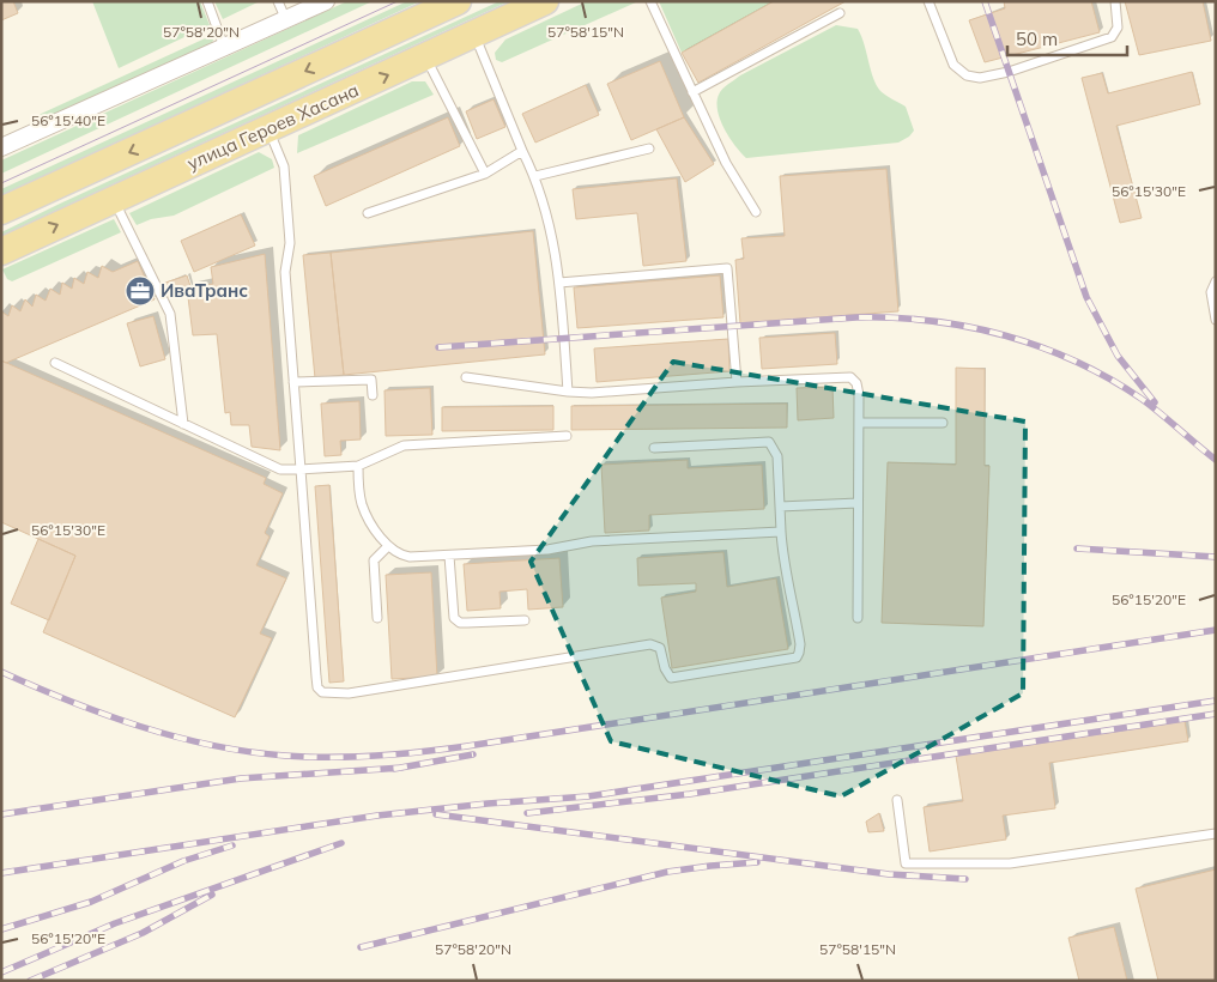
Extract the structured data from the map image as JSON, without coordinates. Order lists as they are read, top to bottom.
{
  "streets": {
    "main road": ["улица Героев Хасана"]
  },
  "places": {
    "office": ["ИваТранс"]
  },
  "scale_bar": "50 m",
  "coordinates": [
    "57°58'20\"N",
    "57°58'15\"N",
    "56°15'40\"E",
    "56°15'30\"E",
    "56°15'20\"E"
  ]
}
